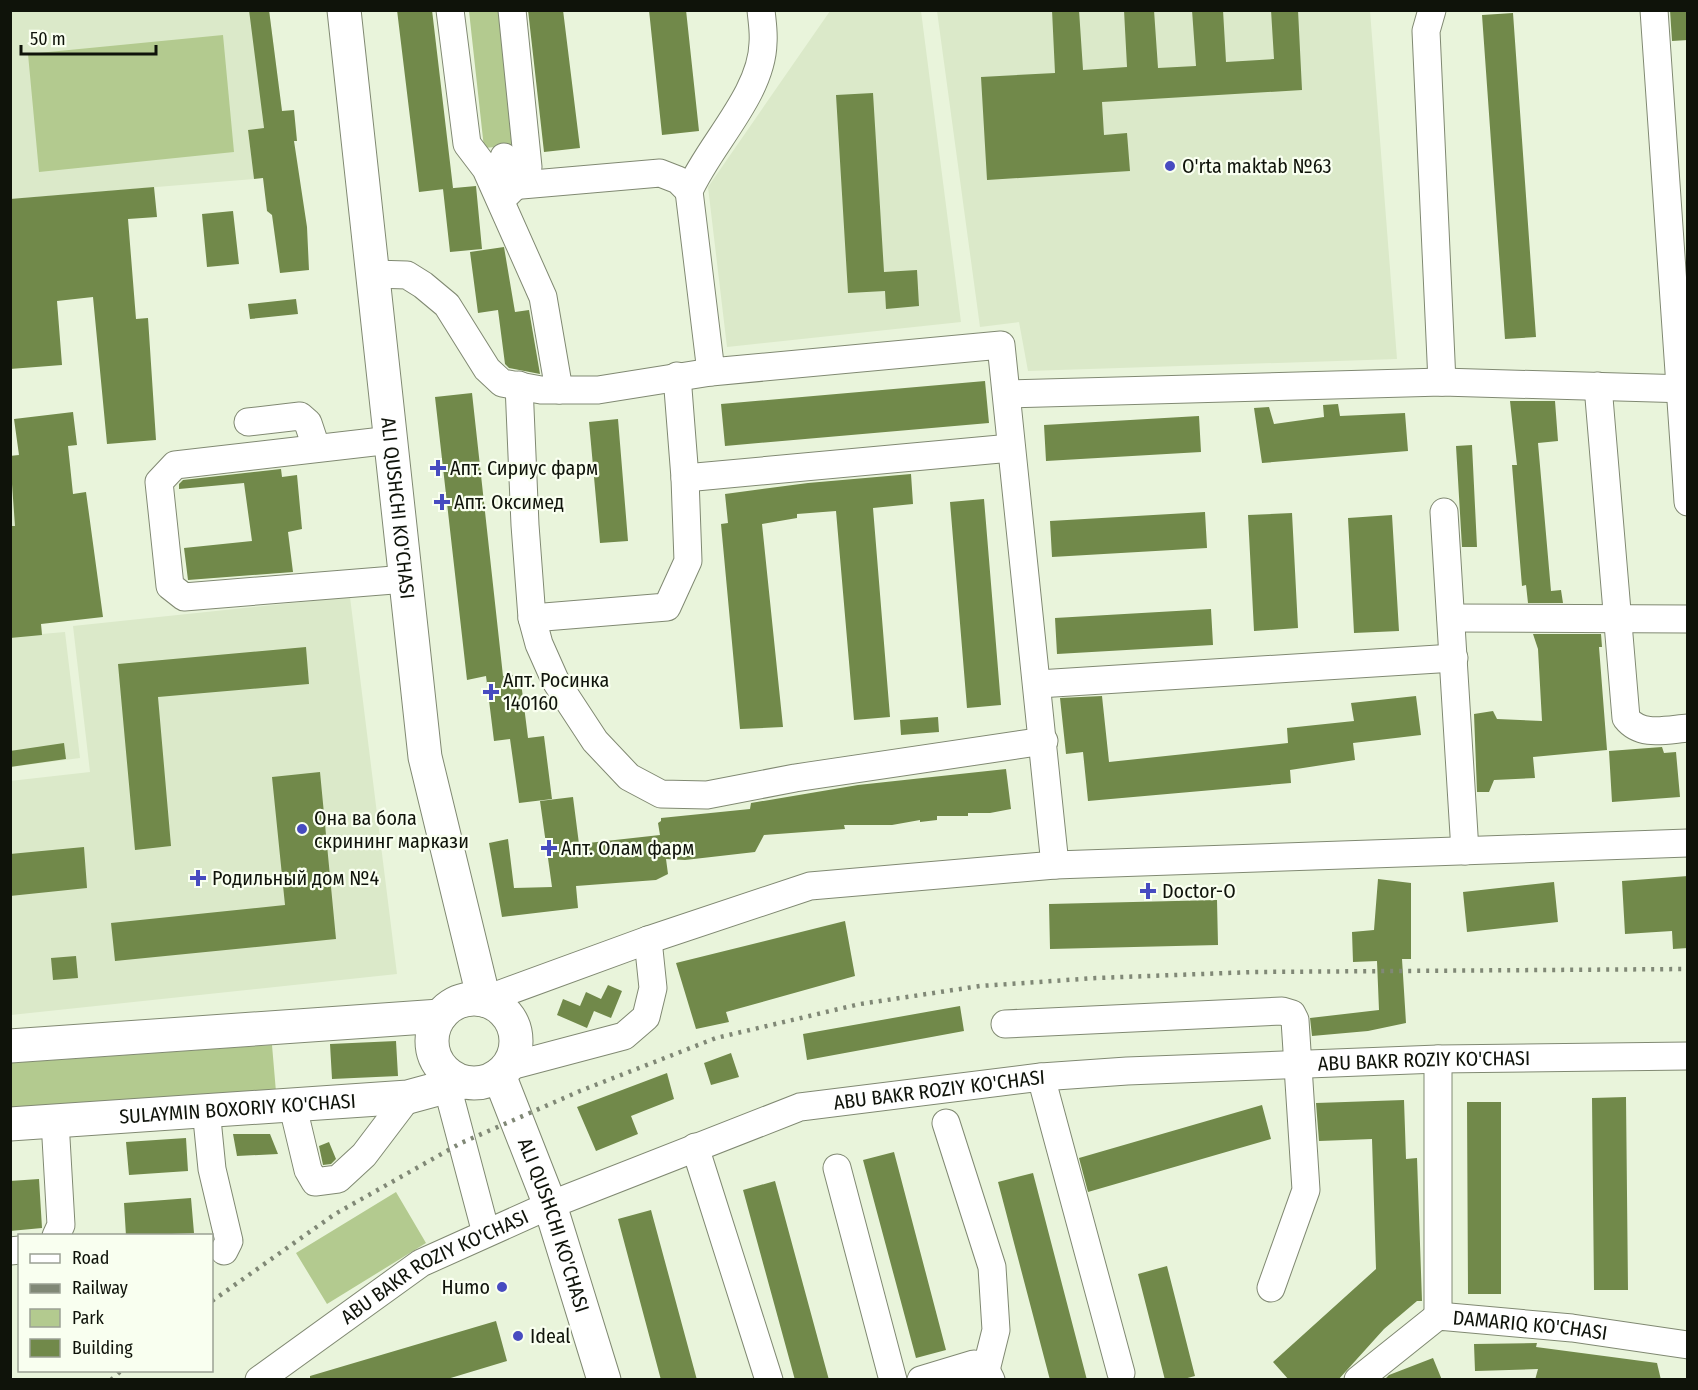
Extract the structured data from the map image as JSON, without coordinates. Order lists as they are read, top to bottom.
{
  "streets": {
    "main road": ["ALI QUSHCHI KO'CHASI", "SULAYMIN BOXORIY KO'CHASI"],
    "street": ["ABU BAKR ROZIY KO'CHASI", "DAMARIQ KO'CHASI"]
  },
  "crossings": [
    ["ALI QUSHCHI KO'CHASI", "ABU BAKR ROZIY KO'CHASI"],
    ["ALI QUSHCHI KO'CHASI", "SULAYMIN BOXORIY KO'CHASI"]
  ],
  "places": {
    "other": [
      "O'rta maktab №63",
      "Она ва бола скрининг маркази",
      "Humo",
      "Ideal"
    ],
    "health": [
      "Апт. Сириус фарм",
      "Апт. Оксимед",
      "Апт. Росинка 140160",
      "Апт. Олам фарм",
      "Родильный дом №4",
      "Doctor-O"
    ]
  },
  "legend": [
    "Road",
    "Railway",
    "Park",
    "Building"
  ],
  "scale_bar": "50 m"
}
